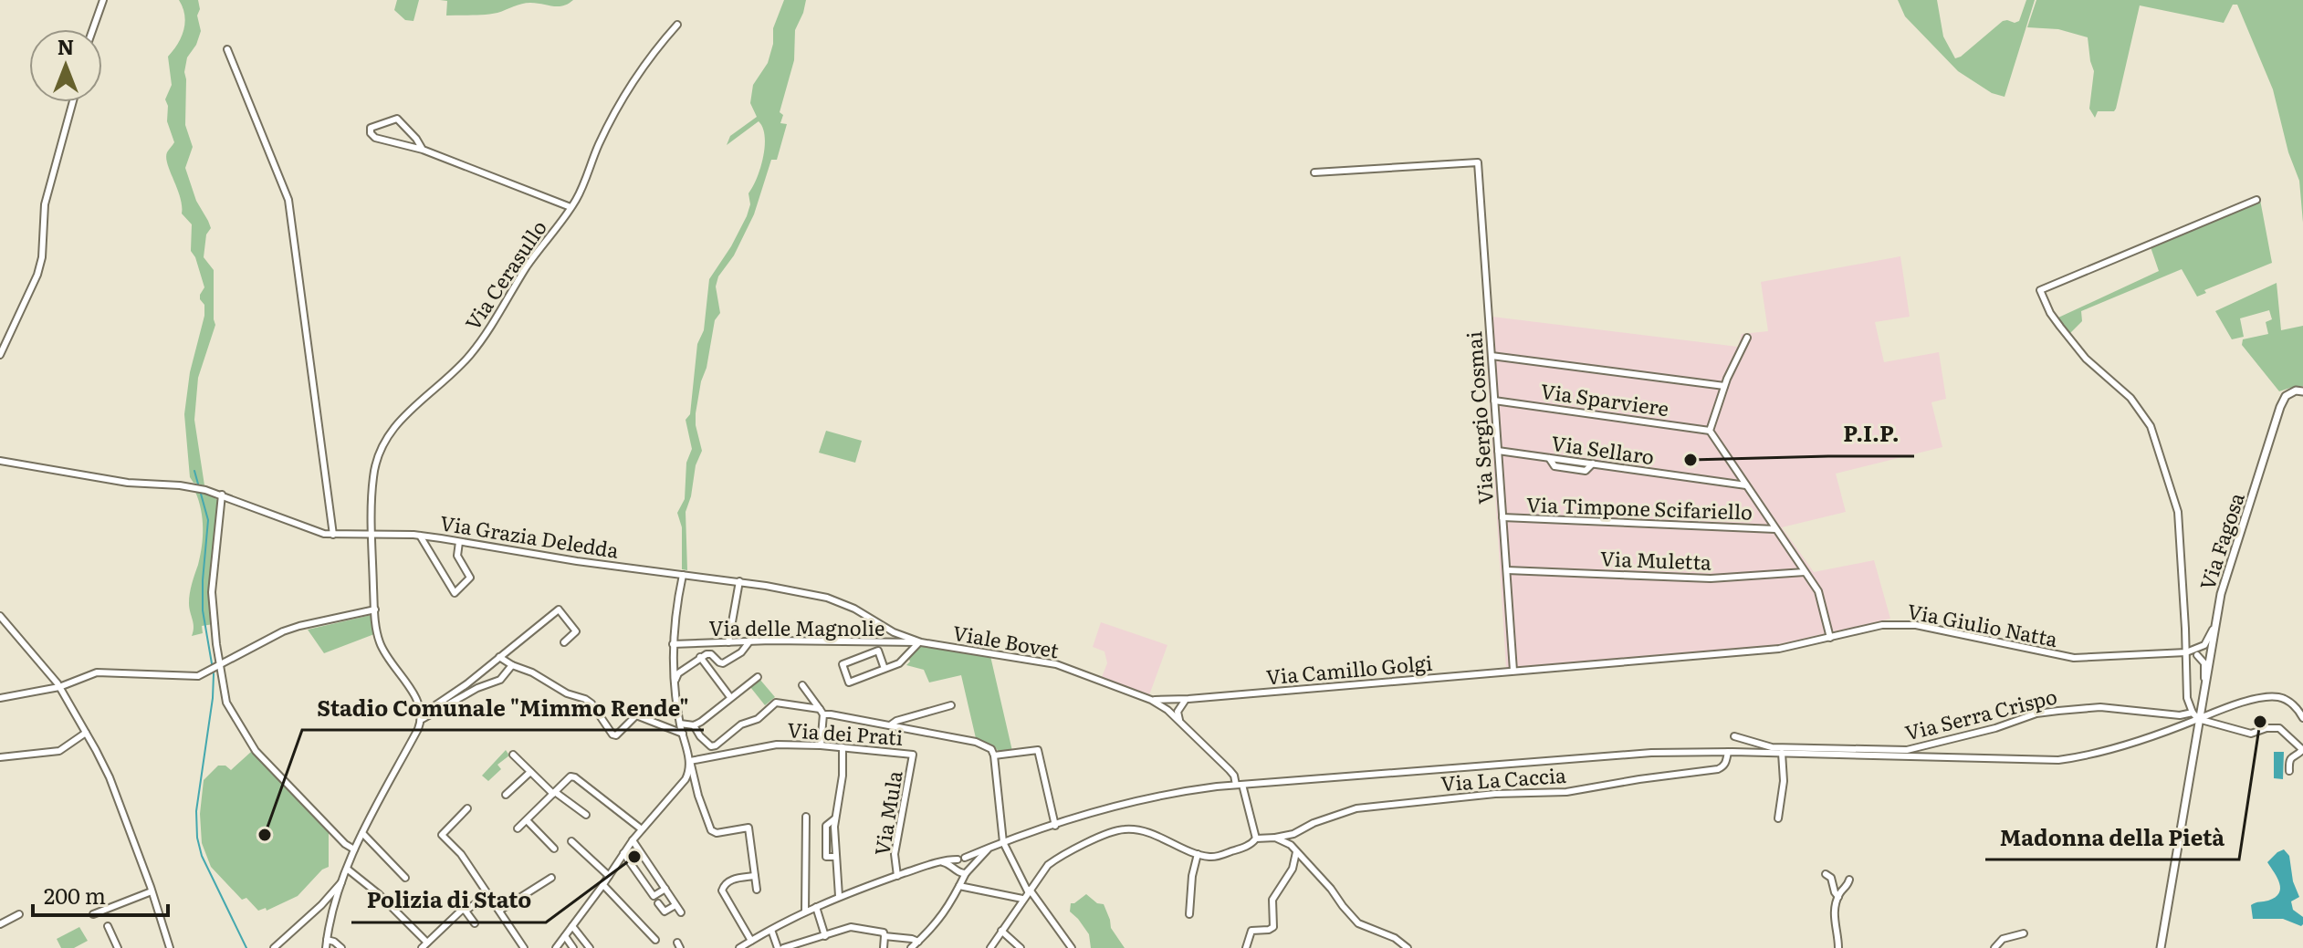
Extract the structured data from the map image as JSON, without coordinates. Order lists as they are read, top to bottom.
{
  "streets": {
    "main road": ["Via Fagosa"],
    "street": [
      "Via Cerasullo",
      "Via Sparviere",
      "Via Sergio Cosmai",
      "Via Sellaro",
      "Via Timpone Scifariello",
      "Via Grazia Deledda",
      "Via Muletta",
      "Via Giulio Natta",
      "Via delle Magnolie",
      "Viale Bovet",
      "Via Camillo Golgi",
      "Via Serra Crispo",
      "Via dei Prati",
      "Via La Caccia",
      "Via Mula"
    ]
  },
  "crossings": [
    ["Via Cerasullo", "Via Grazia Deledda"],
    ["Via Sparviere", "Via Sergio Cosmai"],
    ["Via Sergio Cosmai", "Via Sellaro"],
    ["Via Sergio Cosmai", "Via Timpone Scifariello"],
    ["Via Sergio Cosmai", "Via Muletta"],
    ["Via Sergio Cosmai", "Via Giulio Natta"],
    ["Via Sergio Cosmai", "Via Camillo Golgi"],
    ["Via Grazia Deledda", "Viale Bovet"],
    ["Via Giulio Natta", "Via Camillo Golgi"],
    ["Via delle Magnolie", "Viale Bovet"],
    ["Viale Bovet", "Via Camillo Golgi"],
    ["Via dei Prati", "Via Mula"]
  ],
  "places": [
    "P.I.P.",
    "Madonna della Pietà",
    "Stadio Comunale \"Mimmo Rende\"",
    "Polizia di Stato"
  ],
  "scale_bar": "200 m",
  "north": "top"
}
